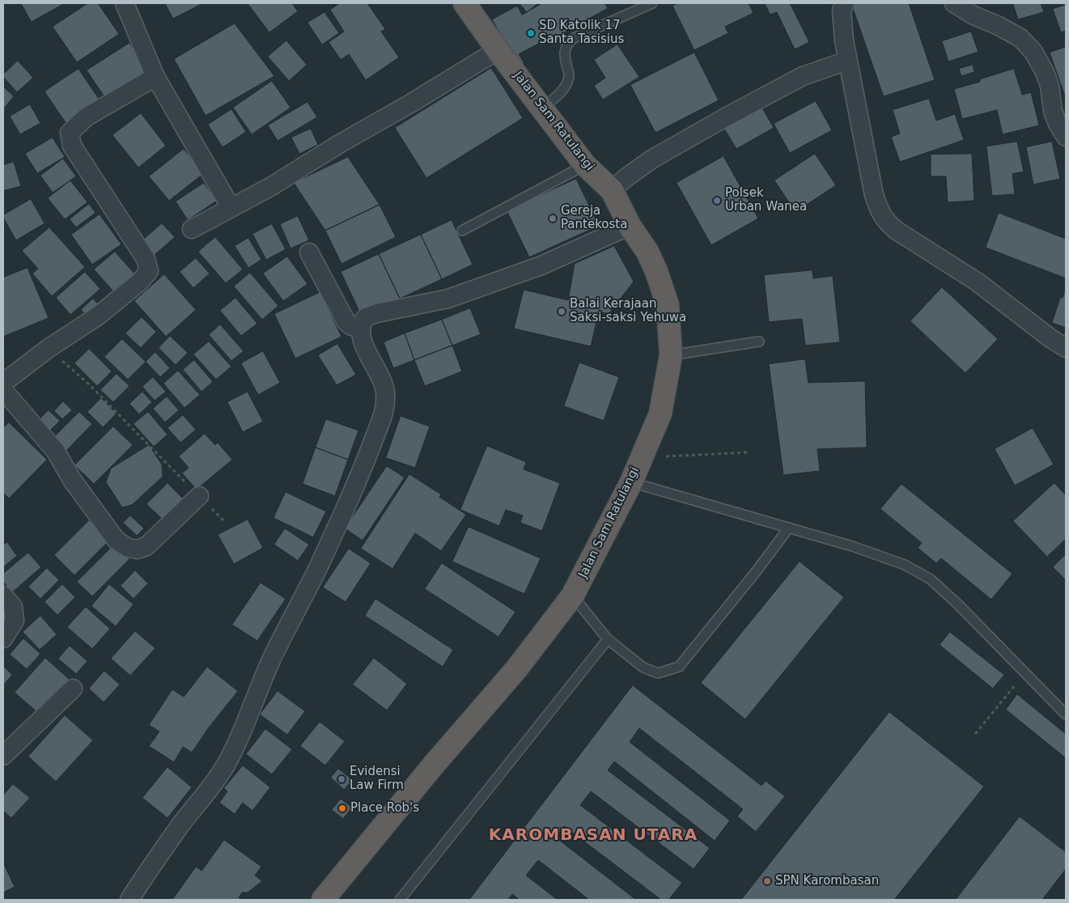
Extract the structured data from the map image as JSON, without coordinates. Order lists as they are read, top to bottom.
{
  "streets": {
    "highway": ["Jalan Sam Ratulangi"]
  },
  "districts": ["KAROMBASAN UTARA"],
  "places": [
    "SD Katolik 17 Santa Tasisius",
    "Polsek Urban Wanea",
    "Gereja Pantekosta",
    "Balai Kerajaan Saksi-saksi Yehuwa",
    "Evidensi Law Firm",
    "Place Rob's",
    "SPN Karombasan"
  ]
}
